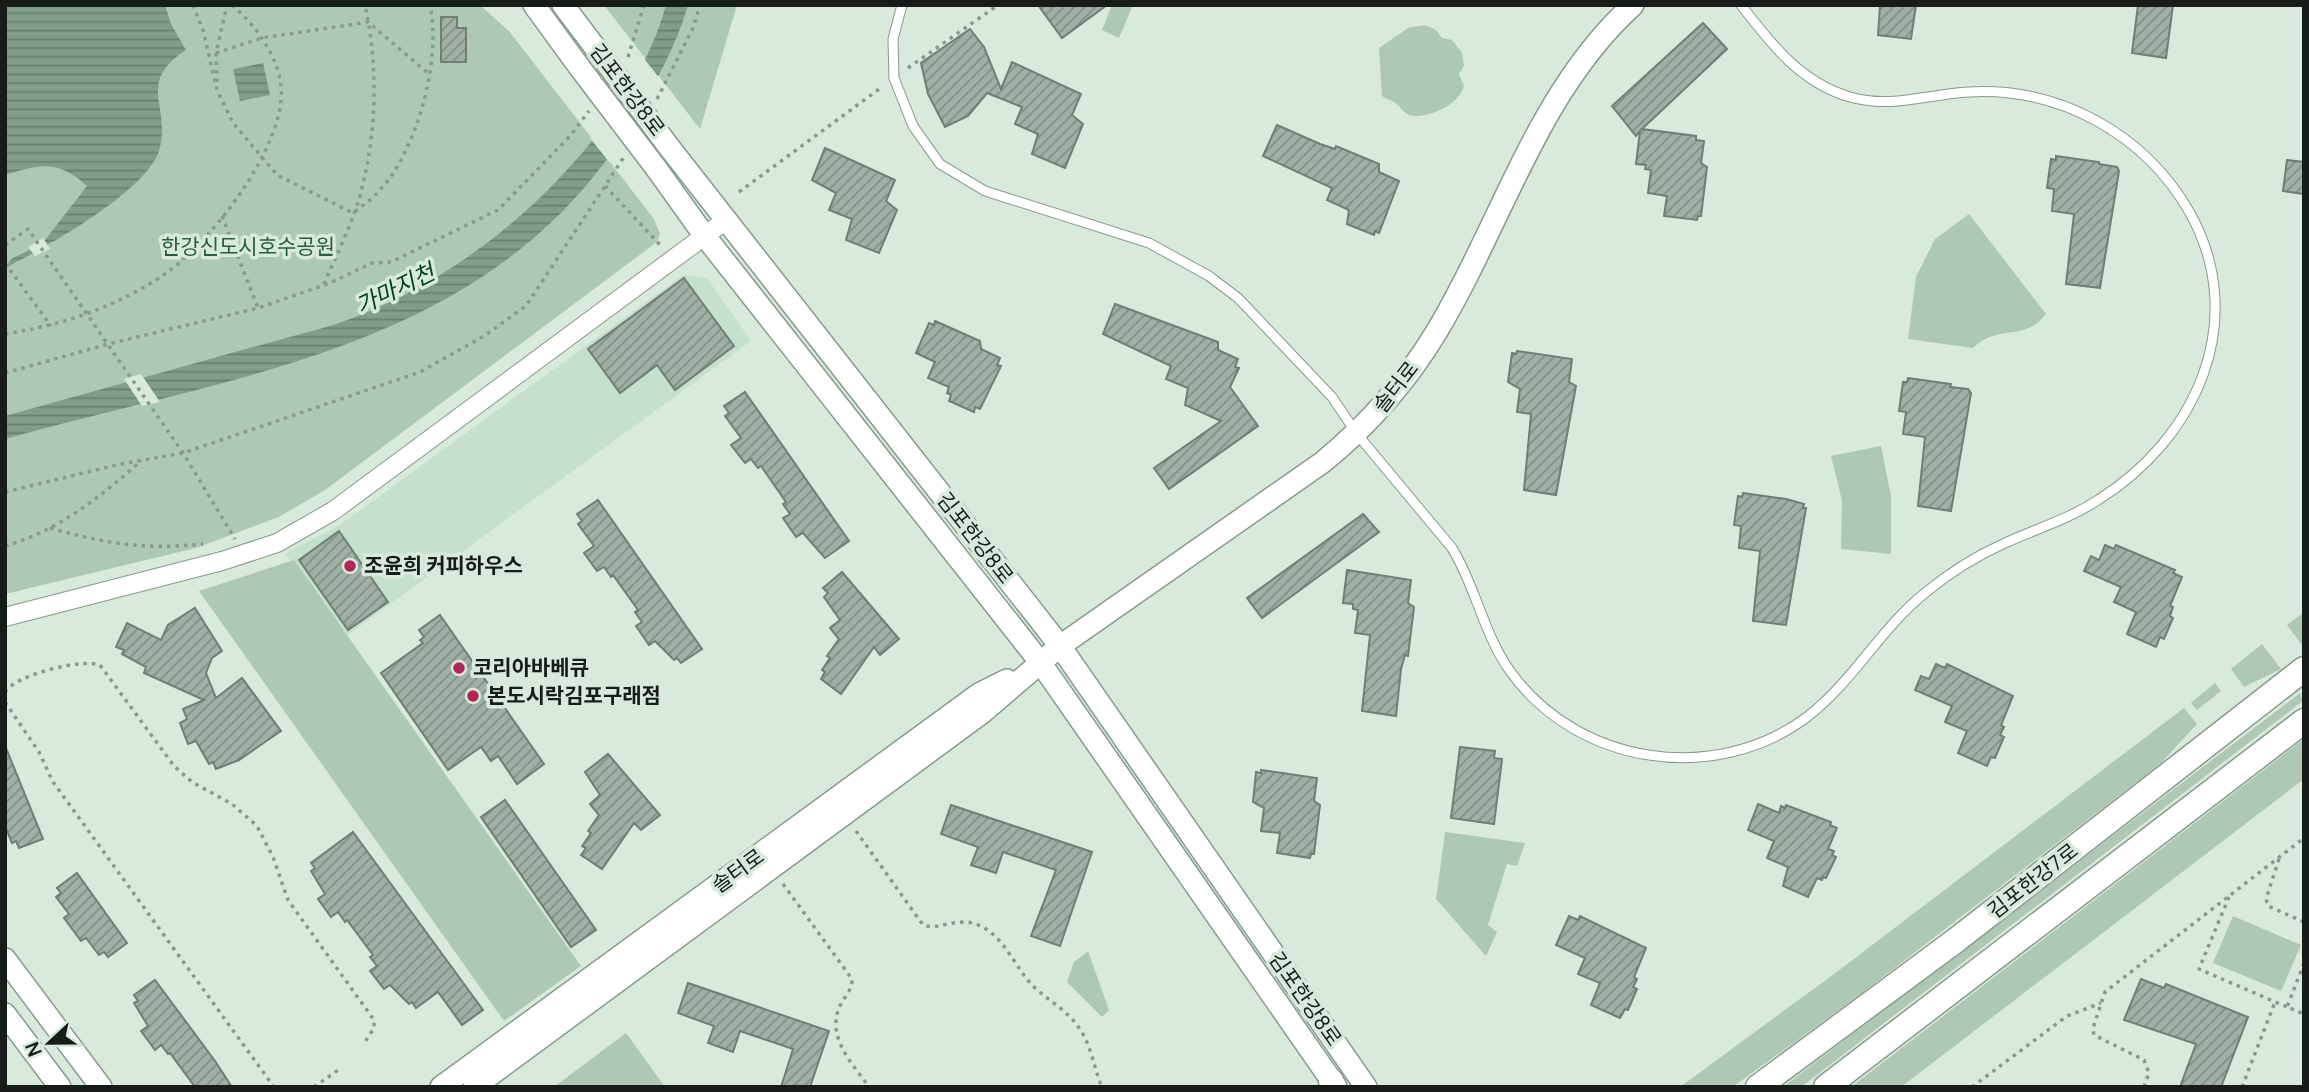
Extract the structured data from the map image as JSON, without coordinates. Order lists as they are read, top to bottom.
{
  "streets": {
    "main road": ["김포한강7로"],
    "street": ["김포한강8로", "솔터로"]
  },
  "crossings": [
    ["김포한강8로", "솔터로"]
  ],
  "water": ["가마지천"],
  "parks": ["한강신도시호수공원"],
  "places": ["조윤희 커피하우스", "코리아바베큐", "본도시락김포구래점"],
  "north": "left"
}
